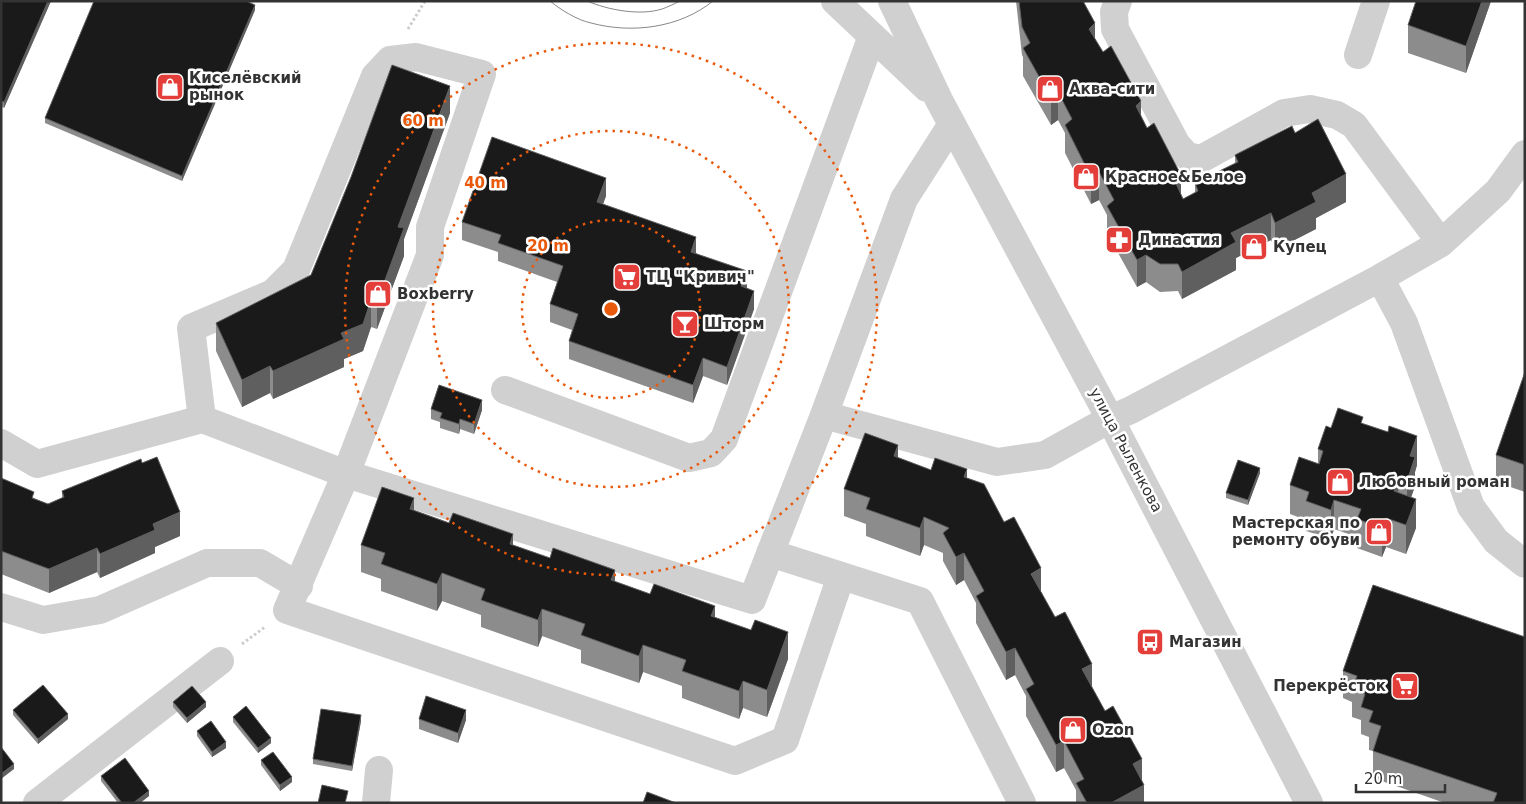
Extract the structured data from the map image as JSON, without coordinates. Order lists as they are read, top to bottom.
{
  "streets": {
    "street": ["улица Рыленкова"]
  },
  "places": {
    "shop": [
      "Киселёвский рынок",
      "Аква-сити",
      "Красное&Белое",
      "Купец",
      "Boxberry",
      "Любовный роман",
      "Мастерская по ремонту обуви",
      "Ozon"
    ],
    "pharmacy": ["Династия"],
    "supermarket": ["ТЦ \"Кривич\"", "Перекрёсток"],
    "bar": ["Шторм"],
    "bus stop": ["Магазин"]
  },
  "scale_bar": "20 m",
  "rings": ["60 m", "40 m", "20 m"]
}
